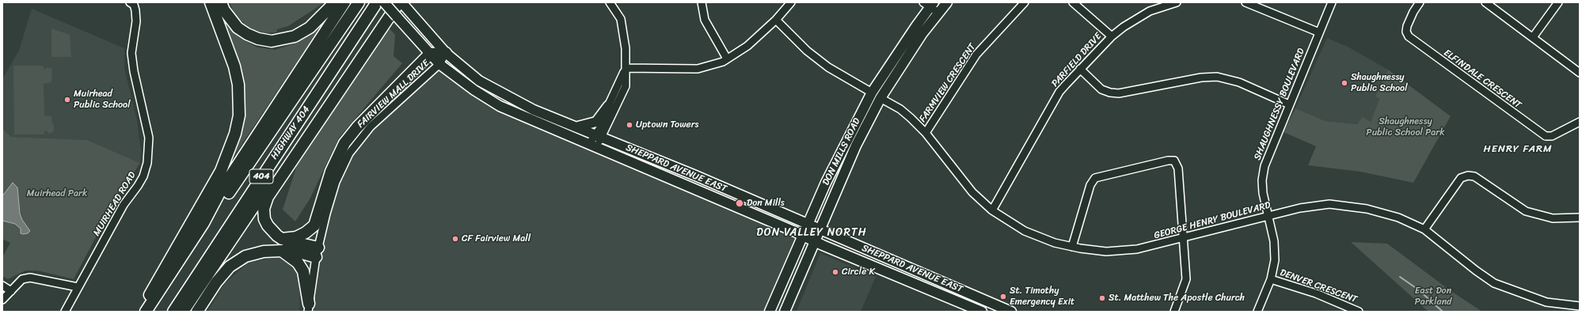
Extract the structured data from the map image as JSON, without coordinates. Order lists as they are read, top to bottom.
{
  "streets": {
    "highway": ["HIGHWAY 404", "404"],
    "main road": ["DON MILLS ROAD", "SHEPPARD AVENUE EAST"],
    "street": [
      "PARFIELD DRIVE",
      "ELFINDALE CRESCENT",
      "FARMVIEW CRESCENT",
      "FAIRVIEW MALL DRIVE",
      "SHAUGHNESSY BOULEVARD",
      "MUIRHEAD ROAD",
      "GEORGE HENRY BOULEVARD",
      "DENVER CRESCENT"
    ]
  },
  "crossings": [
    ["PARFIELD DRIVE", "GEORGE HENRY BOULEVARD"],
    ["FARMVIEW CRESCENT", "GEORGE HENRY BOULEVARD"],
    ["FAIRVIEW MALL DRIVE", "SHEPPARD AVENUE EAST"],
    ["SHAUGHNESSY BOULEVARD", "GEORGE HENRY BOULEVARD"],
    ["SHAUGHNESSY BOULEVARD", "DENVER CRESCENT"],
    ["DON MILLS ROAD", "SHEPPARD AVENUE EAST"],
    ["DON MILLS ROAD", "GEORGE HENRY BOULEVARD"]
  ],
  "districts": ["HENRY FARM", "DON VALLEY NORTH"],
  "parks": ["Shaughnessy Public School Park", "Muirhead Park", "East Don Parkland"],
  "places": [
    "Shaughnessy Public School",
    "Muirhead Public School",
    "Uptown Towers",
    "Don Mills",
    "CF Fairview Mall",
    "Circle K",
    "St. Timothy Emergency Exit",
    "St. Matthew The Apostle Church"
  ]
}
